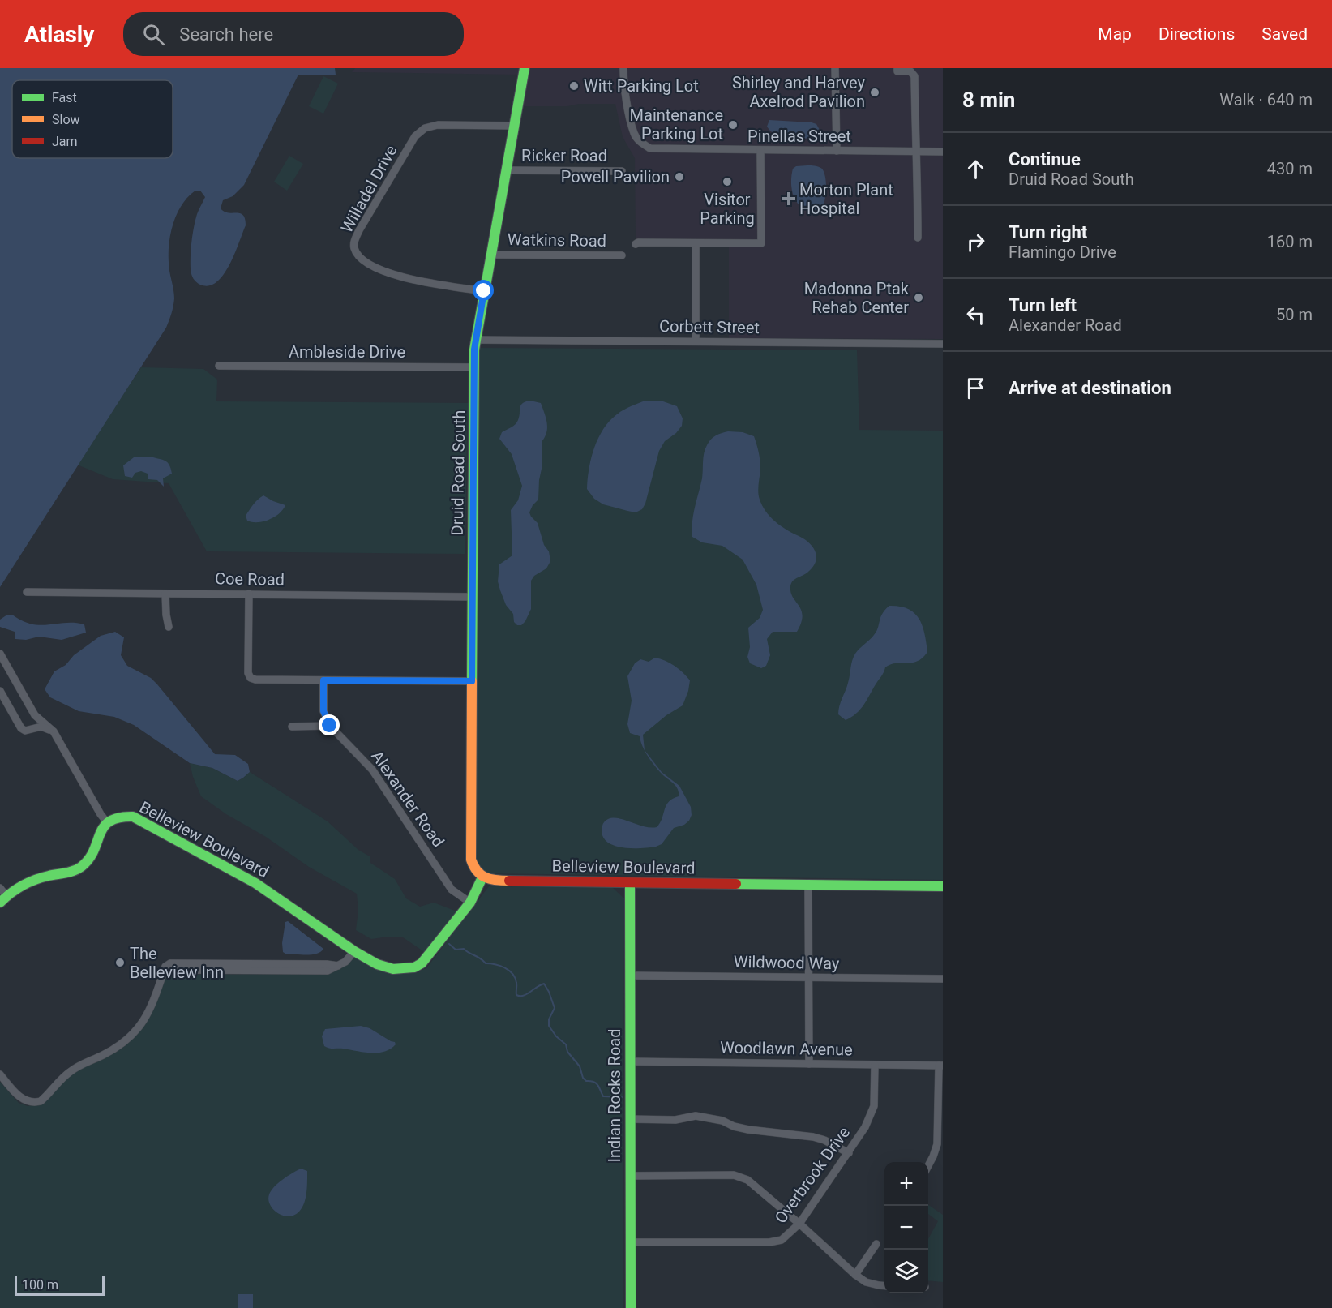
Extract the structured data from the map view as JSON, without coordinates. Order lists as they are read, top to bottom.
{
  "streets": {
    "street": [
      "Pinellas Street",
      "Ricker Road",
      "Willadel Drive",
      "Watkins Road",
      "Corbett Street",
      "Ambleside Drive",
      "Druid Road South",
      "Coe Road",
      "Alexander Road",
      "Belleview Boulevard",
      "Wildwood Way",
      "Woodlawn Avenue",
      "Indian Rocks Road",
      "Overbrook Drive"
    ]
  },
  "crossings": [
    ["Ricker Road", "Druid Road South"],
    ["Willadel Drive", "Druid Road South"],
    ["Watkins Road", "Druid Road South"],
    ["Corbett Street", "Druid Road South"],
    ["Ambleside Drive", "Druid Road South"],
    ["Druid Road South", "Coe Road"],
    ["Druid Road South", "Belleview Boulevard"],
    ["Alexander Road", "Belleview Boulevard"],
    ["Belleview Boulevard", "Indian Rocks Road"],
    ["Wildwood Way", "Indian Rocks Road"],
    ["Woodlawn Avenue", "Indian Rocks Road"],
    ["Woodlawn Avenue", "Overbrook Drive"],
    ["Indian Rocks Road", "Overbrook Drive"]
  ],
  "places": {
    "other": [
      "Witt Parking Lot",
      "Shirley and Harvey Axelrod Pavilion",
      "Maintenance Parking Lot",
      "Powell Pavilion",
      "Visitor Parking",
      "Madonna Ptak Rehab Center",
      "The Belleview Inn"
    ],
    "health": ["Morton Plant Hospital"]
  },
  "legend": ["Fast", "Slow", "Jam"],
  "scale_bar": "100 m",
  "page": {
    "header": "Atlasly",
    "search": "Search here",
    "nav": ["Map", "Directions", "Saved"],
    "heading": ["8 min", "Walk · 640 m"],
    "list": [
      ["Continue", "Druid Road South", "430 m"],
      ["Turn right", "Flamingo Drive", "160 m"],
      ["Turn left", "Alexander Road", "50 m"],
      "Arrive at destination"
    ],
    "map_buttons": ["+", "−"],
    "scale": "100 m"
  }
}
